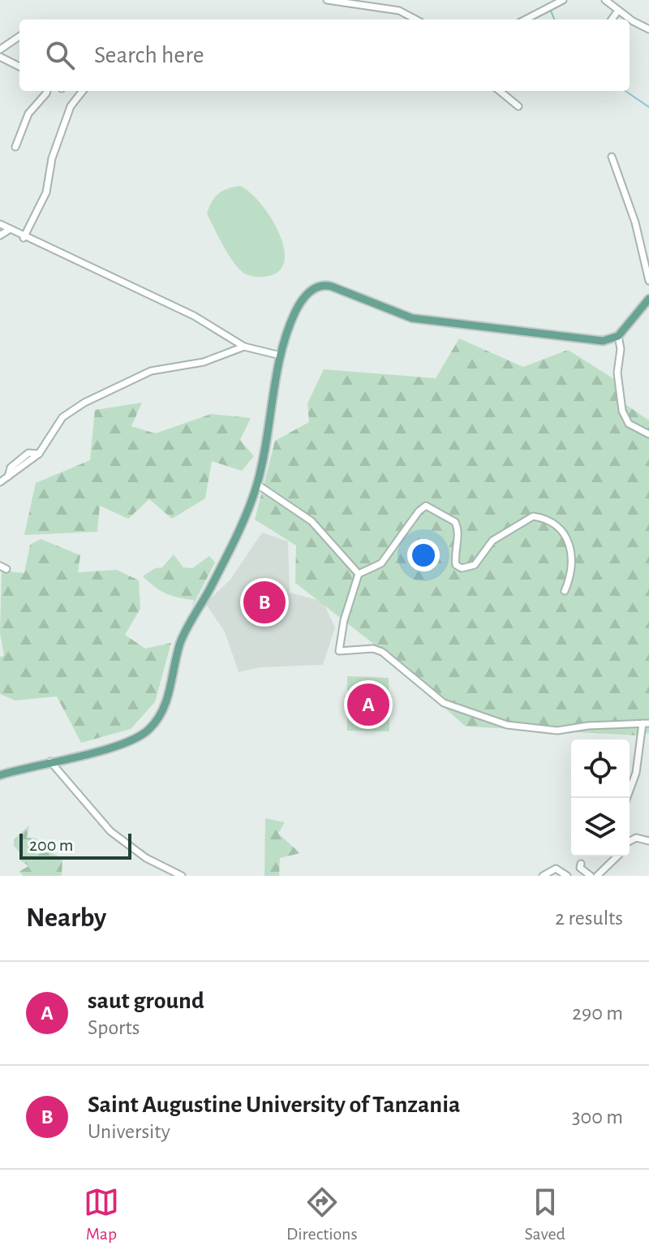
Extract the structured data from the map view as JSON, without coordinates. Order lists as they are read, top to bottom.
{
  "scale_bar": "200 m",
  "page": {
    "search": "Search here",
    "pins": ["B", "A"],
    "scale": "200 m",
    "heading": ["Nearby", "2 results"],
    "list": [
      {
        "mark": "A",
        "name": "saut ground",
        "note": "Sports",
        "value": "290 m"
      },
      {
        "mark": "B",
        "name": "Saint Augustine University of Tanzania",
        "note": "University",
        "value": "300 m"
      }
    ],
    "nav": ["Map", "Directions", "Saved"]
  }
}
